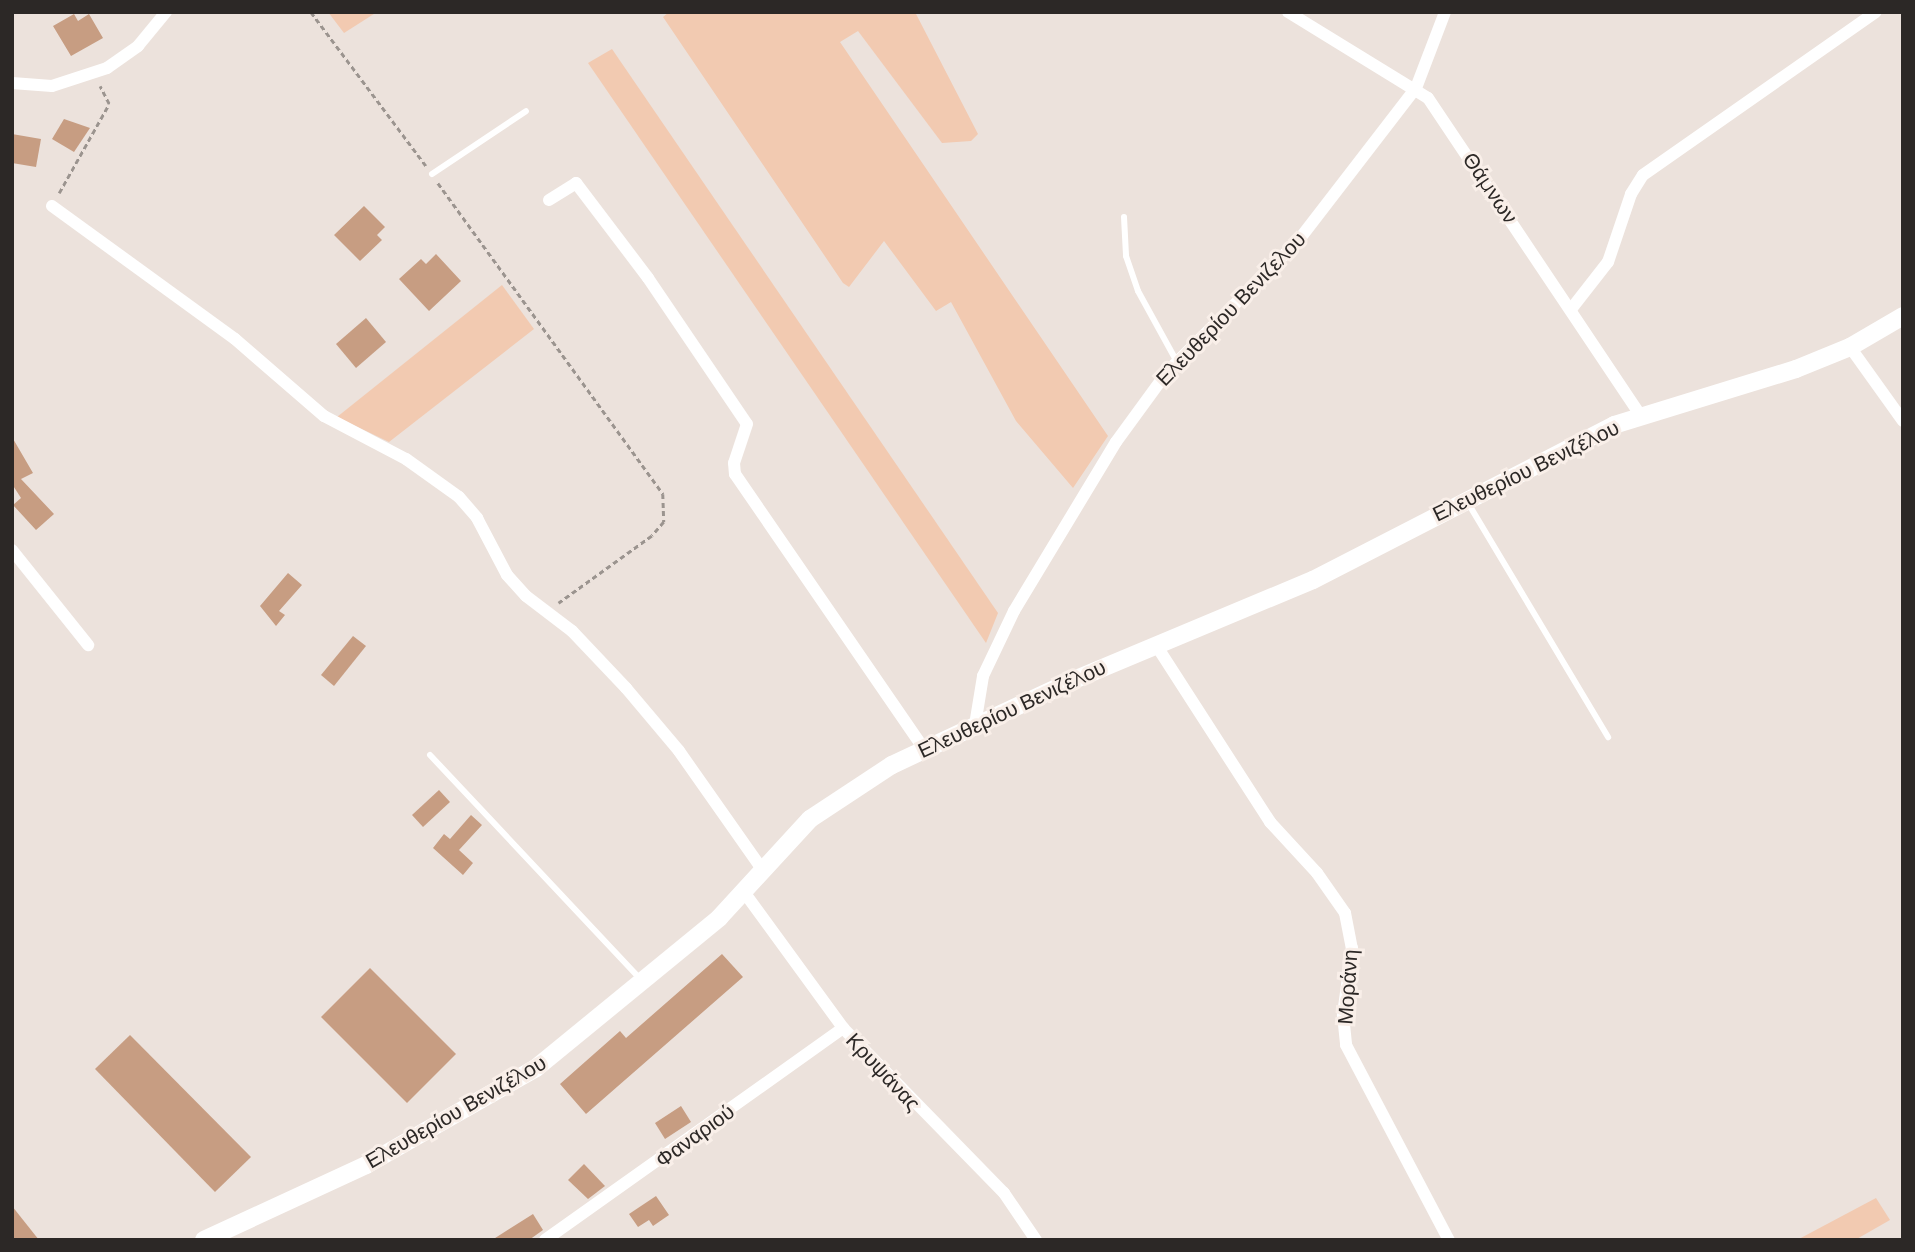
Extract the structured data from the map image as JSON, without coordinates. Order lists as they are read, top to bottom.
{
  "streets": {
    "main road": ["Ελευθερίου Βενιζέλου"],
    "street": [
      "Θάμνων",
      "Ελευθερίου Βενιζελου",
      "Μοράνη",
      "Κρυψάνας",
      "Φαναριού"
    ]
  },
  "crossings": [
    ["Θάμνων", "Ελευθερίου Βενιζελου"],
    ["Θάμνων", "Ελευθερίου Βενιζέλου"],
    ["Ελευθερίου Βενιζελου", "Ελευθερίου Βενιζέλου"],
    ["Ελευθερίου Βενιζέλου", "Μοράνη"],
    ["Ελευθερίου Βενιζέλου", "Κρυψάνας"],
    ["Κρυψάνας", "Φαναριού"]
  ]
}
